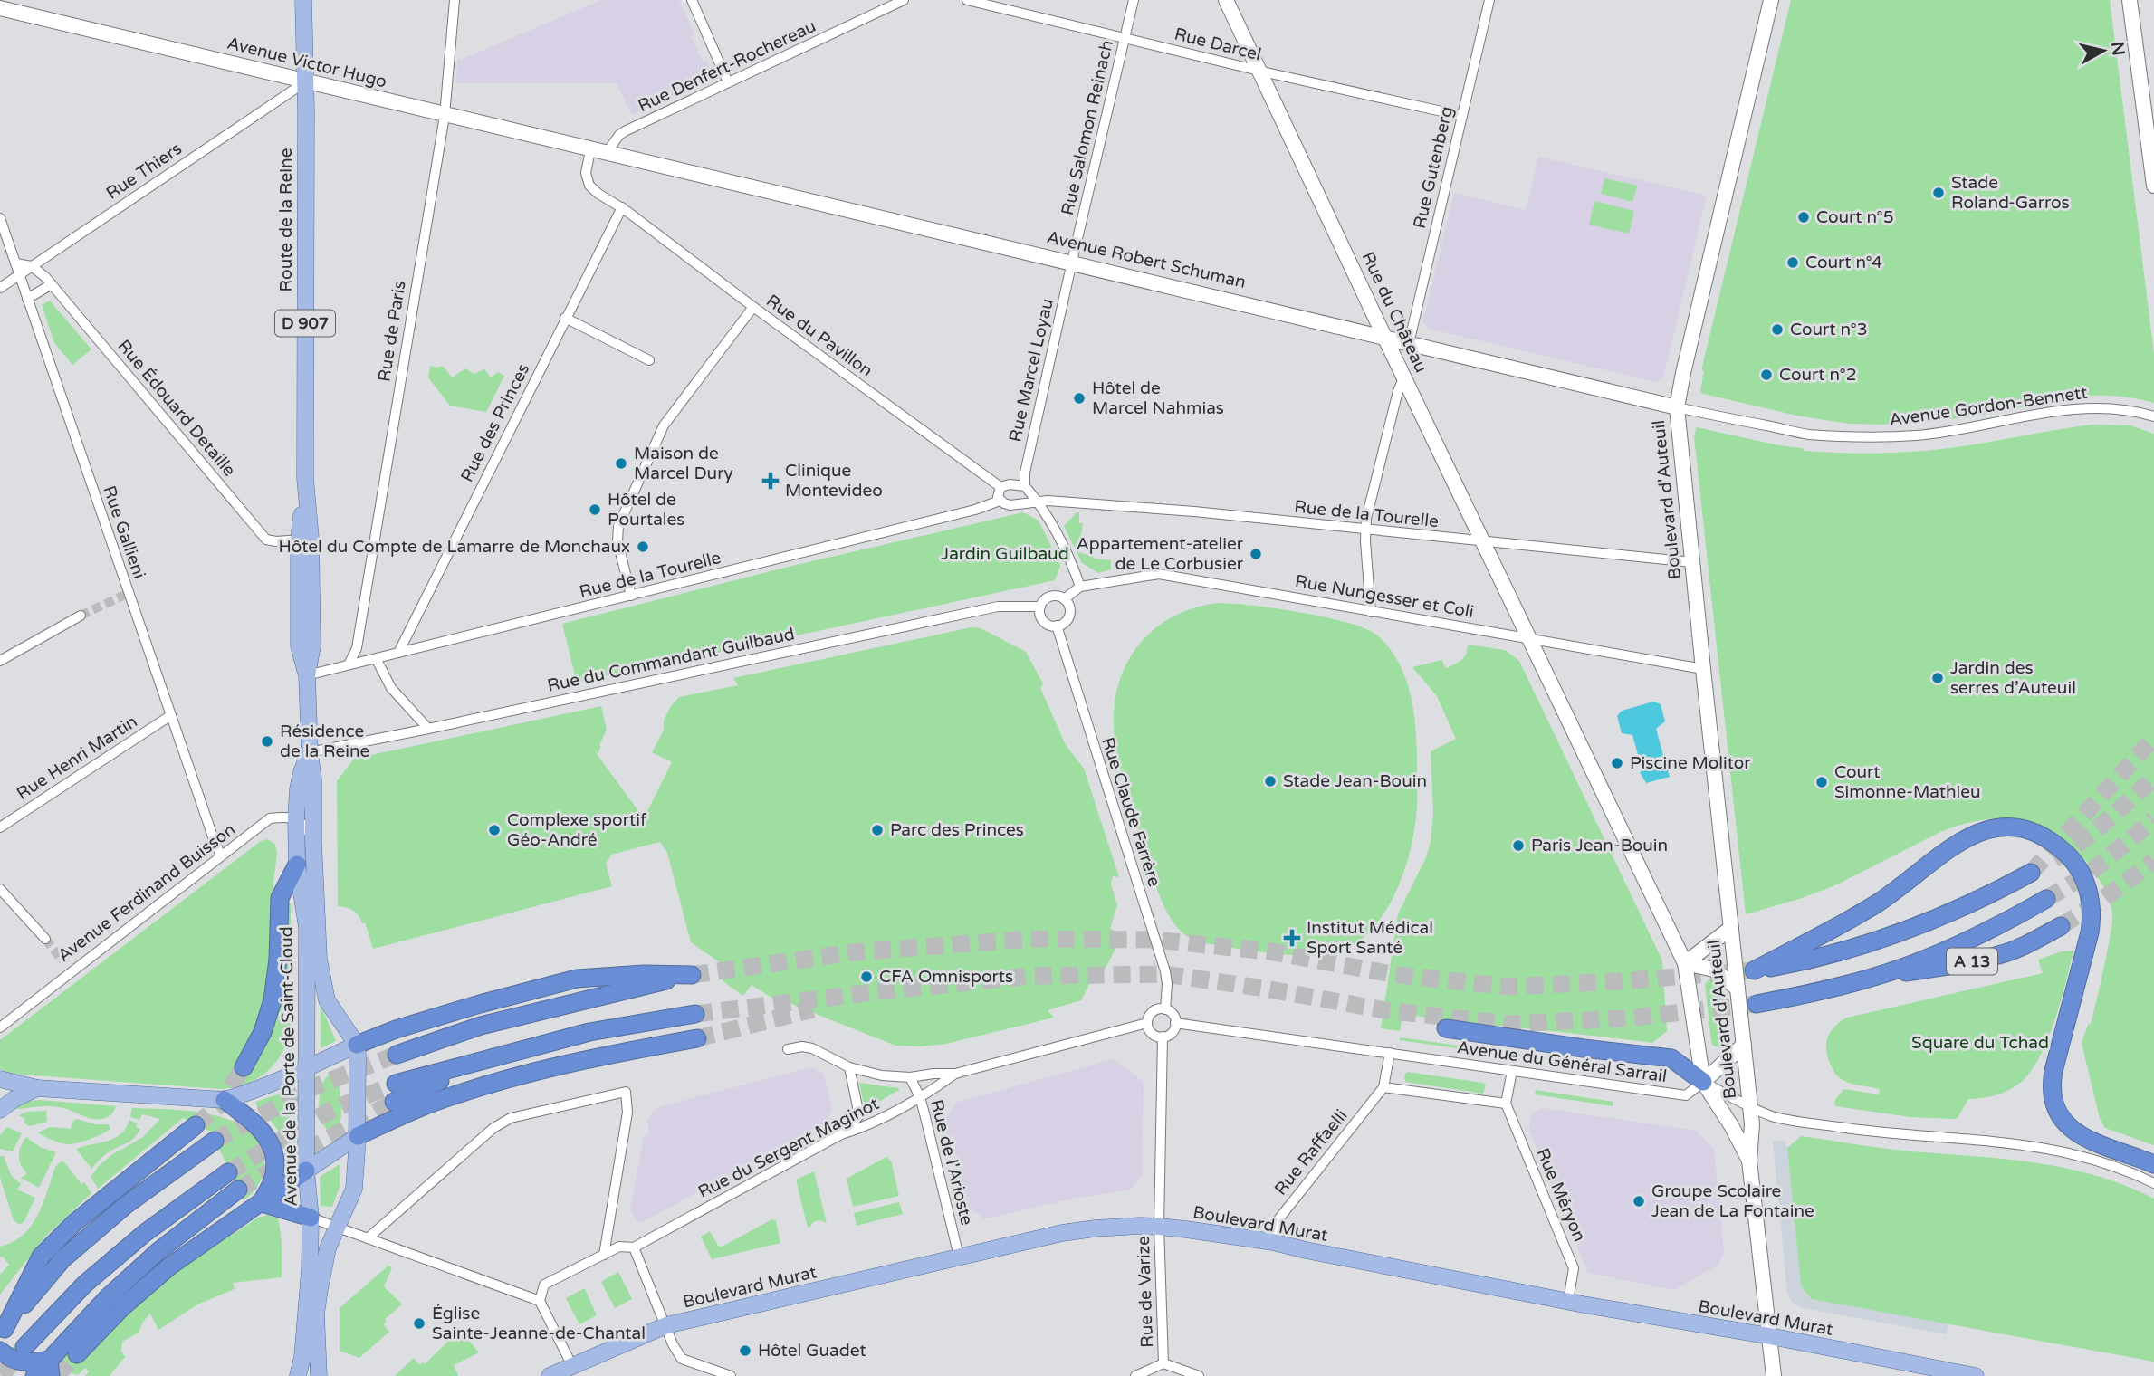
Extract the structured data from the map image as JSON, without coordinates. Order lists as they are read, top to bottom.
{
  "streets": {
    "highway": ["A 13"],
    "main road": [
      "Route de la Reine",
      "D 907",
      "Avenue de la Porte de Saint-Cloud",
      "Boulevard Murat"
    ],
    "street": [
      "Rue Darcel",
      "Avenue Victor Hugo",
      "Rue Denfert-Rochereau",
      "Rue Salomon Reinach",
      "Rue Gutenberg",
      "Rue Thiers",
      "Avenue Robert Schuman",
      "Rue du Château",
      "Rue de Paris",
      "Rue du Pavillon",
      "Rue Marcel Loyau",
      "Avenue Gordon-Bennett",
      "Rue Édouard Detaille",
      "Rue des Princes",
      "Boulevard d'Auteuil",
      "Rue de la Tourelle",
      "Rue Gallieni",
      "Rue Nungesser et Coli",
      "Rue du Commandant Guilbaud",
      "Rue Henri Martin",
      "Rue Claude Farrère",
      "Avenue Ferdinand Buisson",
      "Avenue du Général Sarrail",
      "Rue du Sergent Maginot",
      "Rue Raffaelli",
      "Rue de l'Arioste",
      "Rue Méryon",
      "Rue de Varize"
    ]
  },
  "crossings": [
    ["Rue Darcel", "Rue Salomon Reinach"],
    ["Rue Darcel", "Rue Gutenberg"],
    ["Rue Darcel", "Rue du Château"],
    ["Avenue Victor Hugo", "Rue Denfert-Rochereau"],
    ["Avenue Victor Hugo", "Rue Thiers"],
    ["Avenue Victor Hugo", "Route de la Reine"],
    ["Avenue Victor Hugo", "Avenue Robert Schuman"],
    ["Avenue Victor Hugo", "Rue de Paris"],
    ["Avenue Victor Hugo", "Rue du Pavillon"],
    ["Rue Denfert-Rochereau", "Avenue Robert Schuman"],
    ["Rue Salomon Reinach", "Avenue Robert Schuman"],
    ["Rue Salomon Reinach", "Rue Marcel Loyau"],
    ["Rue Gutenberg", "Avenue Robert Schuman"],
    ["Rue Thiers", "Route de la Reine"],
    ["Rue Thiers", "Rue Édouard Detaille"],
    ["Rue Thiers", "Rue Gallieni"],
    ["Route de la Reine", "Rue Édouard Detaille"],
    ["Route de la Reine", "Rue de la Tourelle"],
    ["Route de la Reine", "Rue du Commandant Guilbaud"],
    ["Route de la Reine", "Avenue de la Porte de Saint-Cloud"],
    ["Avenue Robert Schuman", "Rue du Château"],
    ["Avenue Robert Schuman", "Rue Marcel Loyau"],
    ["Avenue Robert Schuman", "Avenue Gordon-Bennett"],
    ["Avenue Robert Schuman", "Boulevard d'Auteuil"],
    ["Rue du Château", "Boulevard d'Auteuil"],
    ["Rue du Château", "Rue de la Tourelle"],
    ["Rue du Château", "Rue Nungesser et Coli"],
    ["Rue de Paris", "Rue de la Tourelle"],
    ["Rue du Pavillon", "Rue des Princes"],
    ["Avenue Gordon-Bennett", "Boulevard d'Auteuil"],
    ["Rue des Princes", "Rue de la Tourelle"],
    ["Boulevard d'Auteuil", "Rue de la Tourelle"],
    ["Boulevard d'Auteuil", "Rue Nungesser et Coli"],
    ["Boulevard d'Auteuil", "Avenue du Général Sarrail"],
    ["Rue Gallieni", "Rue Henri Martin"],
    ["Rue Gallieni", "Avenue Ferdinand Buisson"],
    ["Rue Nungesser et Coli", "Rue du Commandant Guilbaud"],
    ["Rue Nungesser et Coli", "Rue Claude Farrère"],
    ["Rue du Commandant Guilbaud", "Rue Claude Farrère"],
    ["Rue du Commandant Guilbaud", "Avenue de la Porte de Saint-Cloud"],
    ["Rue Claude Farrère", "Avenue du Général Sarrail"],
    ["Rue Claude Farrère", "Rue de Varize"],
    ["Avenue Ferdinand Buisson", "Avenue de la Porte de Saint-Cloud"],
    ["Avenue du Général Sarrail", "Rue de Varize"],
    ["Rue du Sergent Maginot", "Rue de l'Arioste"],
    ["Rue Raffaelli", "Boulevard Murat"],
    ["Rue de l'Arioste", "Boulevard Murat"],
    ["Rue Méryon", "Boulevard Murat"],
    ["Boulevard Murat", "Rue de Varize"]
  ],
  "parks": ["Jardin Guilbaud", "Square du Tchad"],
  "places": {
    "other": [
      "Stade Roland-Garros",
      "Court n°5",
      "Court n°4",
      "Court n°3",
      "Court n°2",
      "Hôtel de Marcel Nahmias",
      "Maison de Marcel Dury",
      "Hôtel de Pourtales",
      "Hôtel du Compte de Lamarre de Monchaux",
      "Appartement-atelier de Le Corbusier",
      "Jardin des serres d’Auteuil",
      "Résidence de la Reine",
      "Piscine Molitor",
      "Stade Jean-Bouin",
      "Court Simonne-Mathieu",
      "Complexe sportif Géo-André",
      "Parc des Princes",
      "Paris Jean-Bouin",
      "CFA Omnisports",
      "Groupe Scolaire Jean de La Fontaine",
      "Église Sainte-Jeanne-de-Chantal",
      "Hôtel Guadet"
    ],
    "health": ["Clinique Montevideo", "Institut Médical Sport Santé"]
  },
  "north": "right"
}
